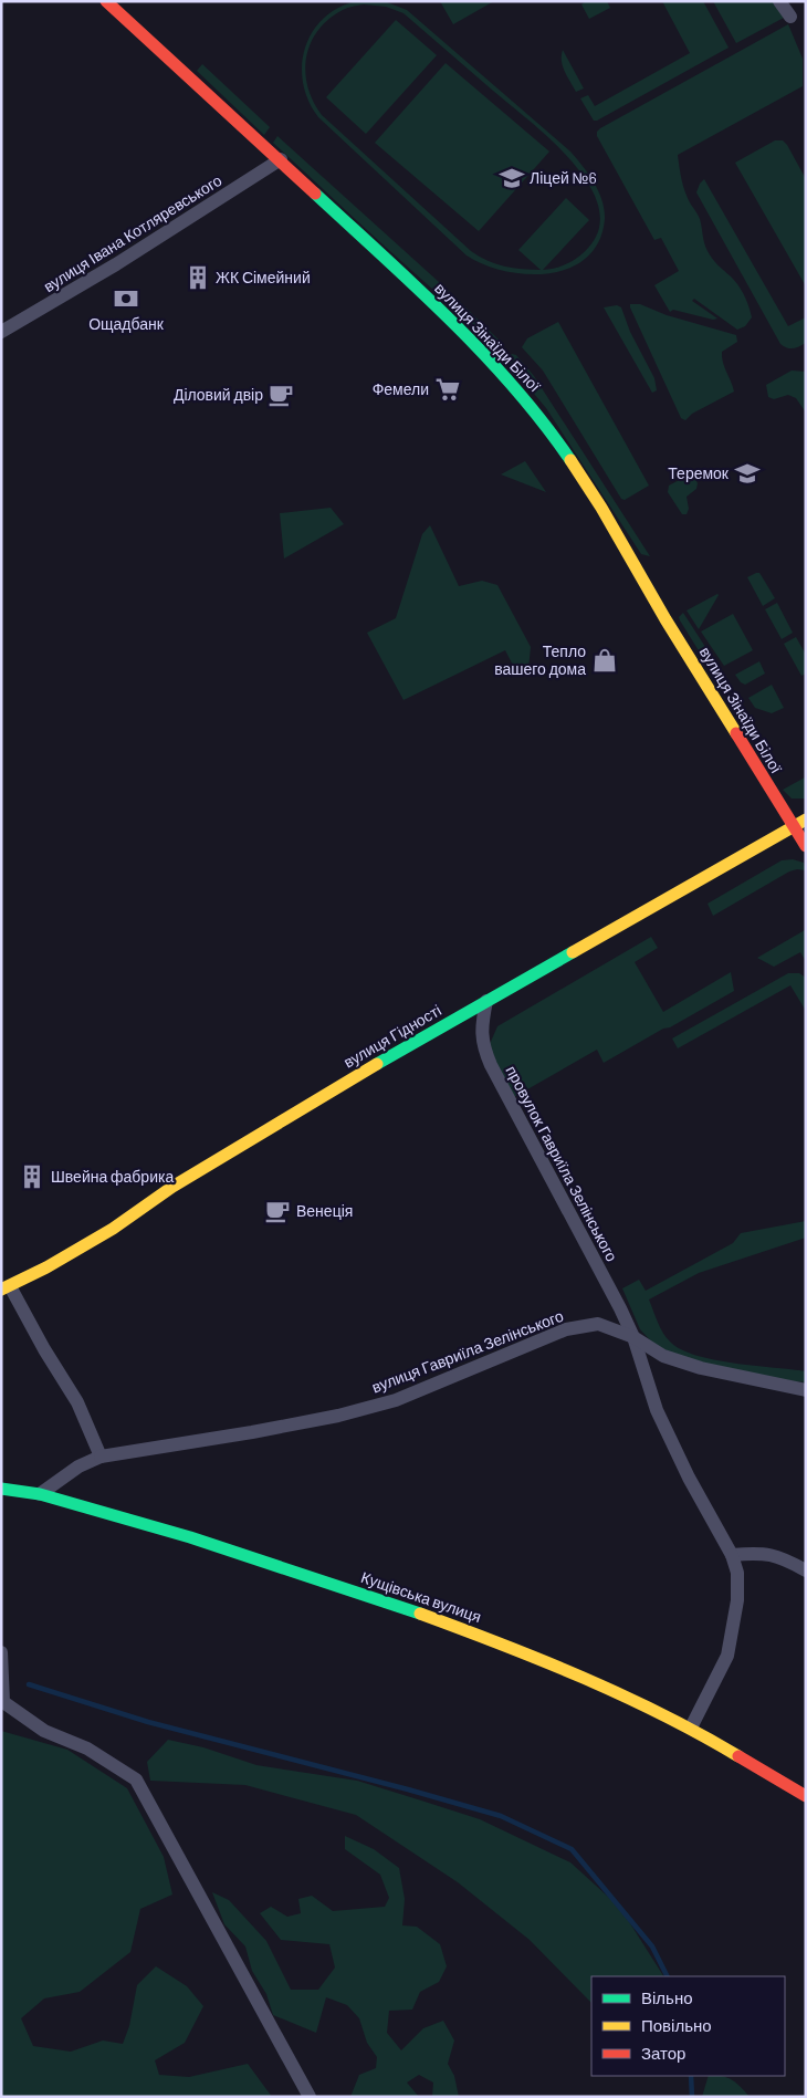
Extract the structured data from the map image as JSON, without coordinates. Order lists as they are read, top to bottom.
{
  "streets": {
    "street": [
      "вулиця Івана Котляревського",
      "вулиця Зінаїди Білої",
      "вулиця Гідності",
      "провулок Гавриїла Зелінського",
      "вулиця Гавриїла Зелінського",
      "Кущівська вулиця"
    ]
  },
  "crossings": [
    ["вулиця Івана Котляревського", "вулиця Зінаїди Білої"],
    ["вулиця Зінаїди Білої", "вулиця Гідності"],
    ["вулиця Гідності", "провулок Гавриїла Зелінського"],
    ["провулок Гавриїла Зелінського", "вулиця Гавриїла Зелінського"],
    ["провулок Гавриїла Зелінського", "Кущівська вулиця"],
    ["вулиця Гавриїла Зелінського", "Кущівська вулиця"]
  ],
  "places": {
    "school or university": ["Ліцей №6", "Теремок"],
    "building": ["ЖК Сімейний", "Швейна фабрика"],
    "bank": ["Ощадбанк"],
    "supermarket": ["Фемели"],
    "cafe": ["Діловий двір", "Венеція"],
    "shop": ["Тепло вашего дома"]
  },
  "legend": ["Вільно", "Повільно", "Затор"]
}
